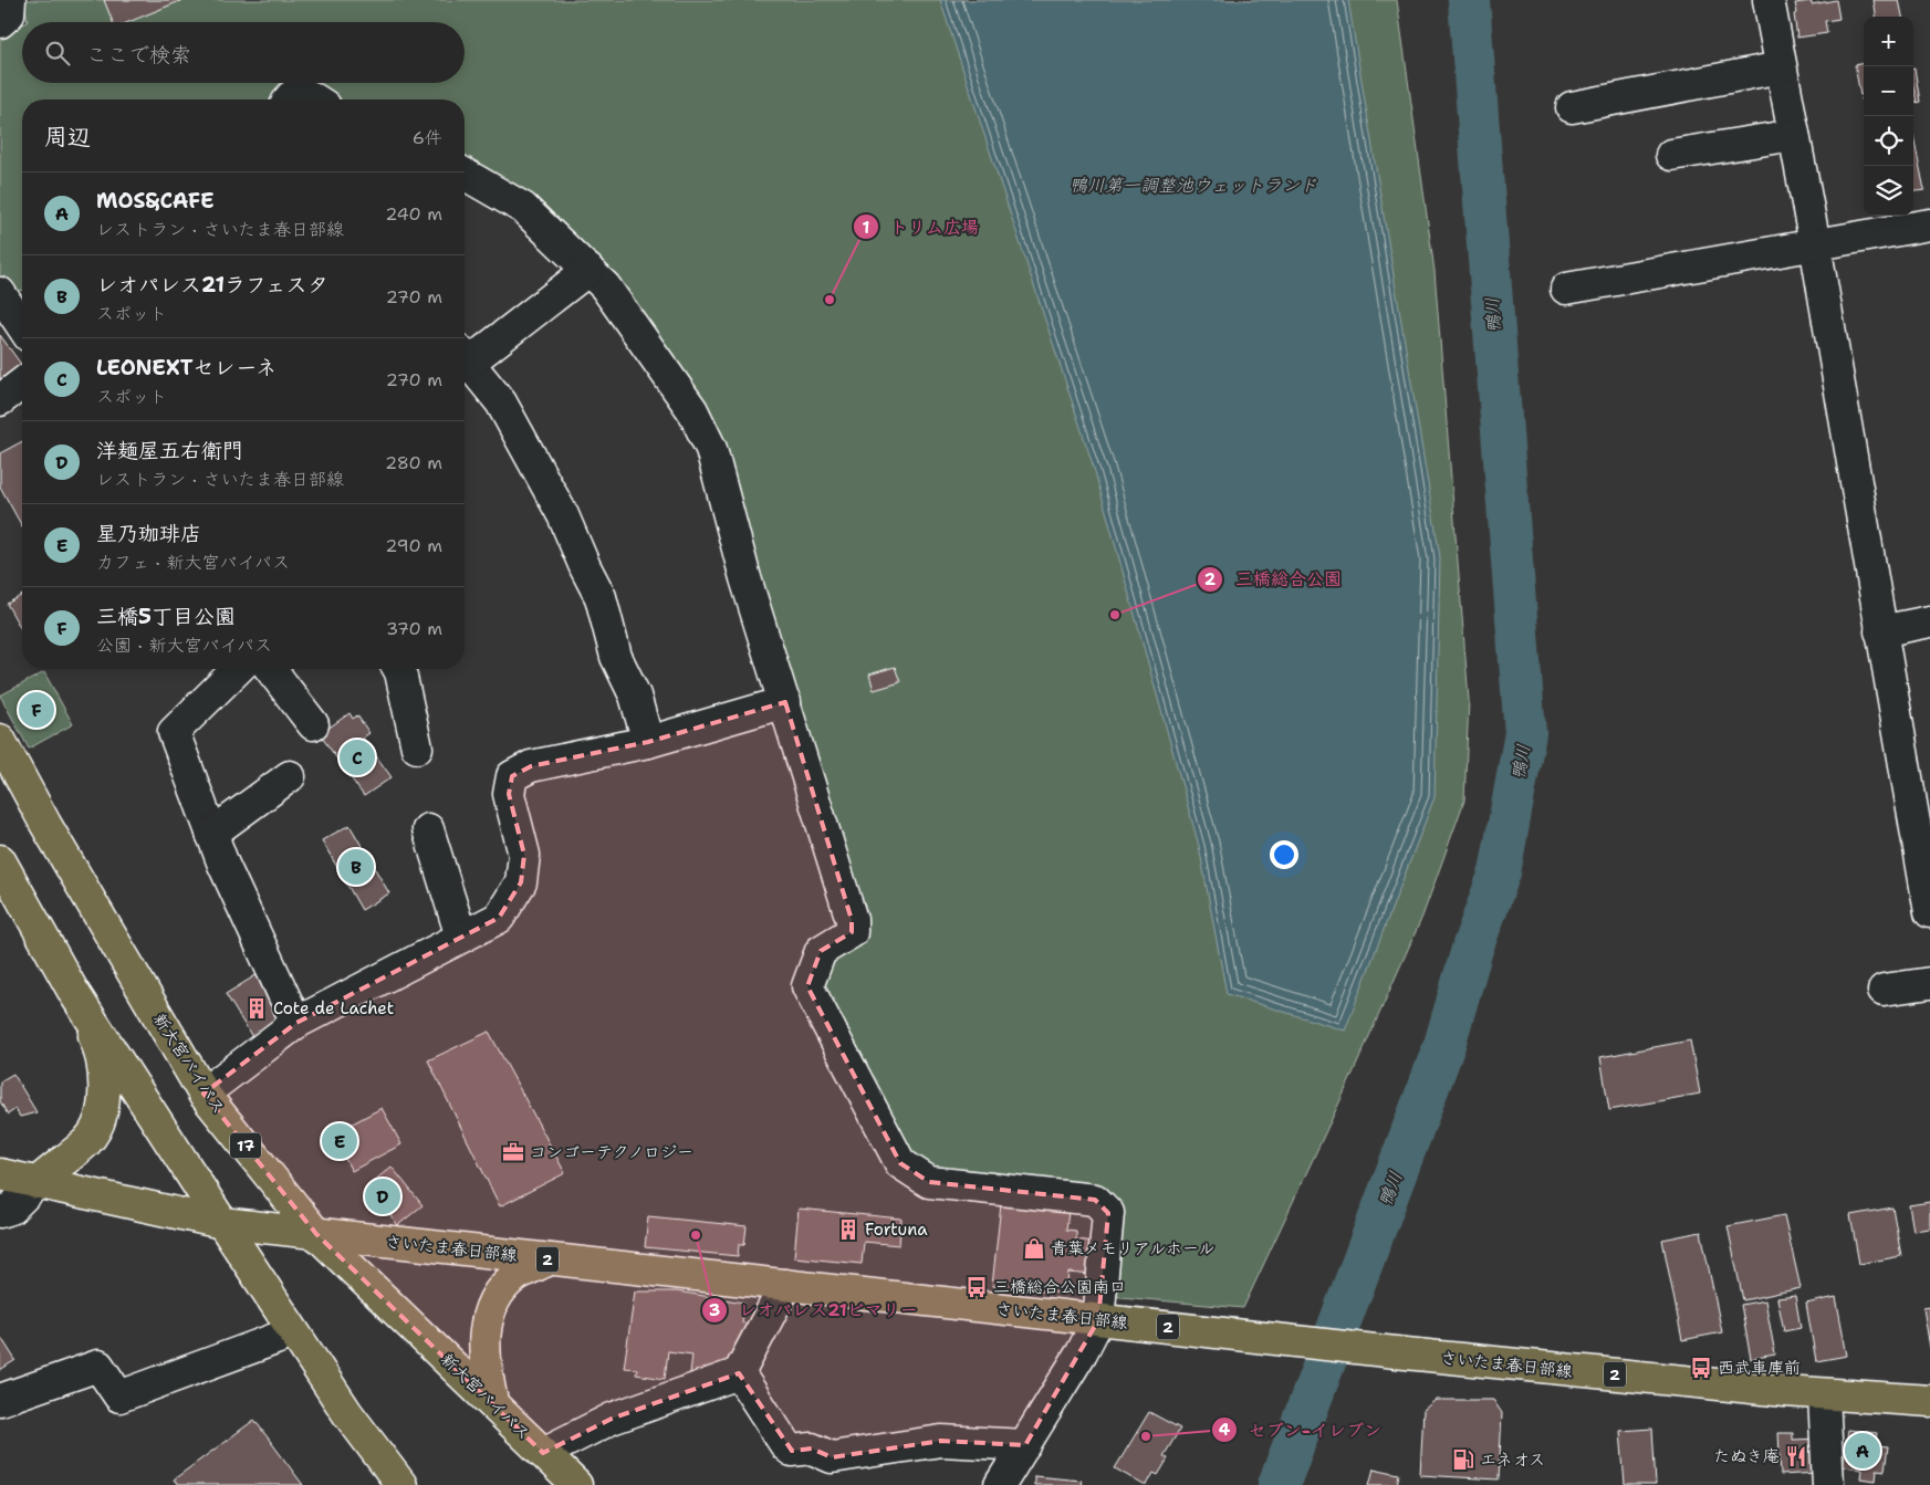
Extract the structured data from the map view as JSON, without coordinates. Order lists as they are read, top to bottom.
{
  "streets": {
    "main road": [
      "新大宮バイパス",
      "17",
      "さいたま春日部線",
      "2"
    ]
  },
  "crossings": [
    ["新大宮バイパス", "さいたま春日部線"]
  ],
  "water": ["鴨川第一調整池ウェットランド", "鴨川"],
  "places": {
    "other": [
      "トリム広場",
      "三橋総合公園",
      "レオパレス21ビマリー",
      "セブン-イレブン"
    ],
    "building": ["Cote de Lachet", "Fortuna"],
    "office": ["コンゴーテクノロジー"],
    "shop": ["青葉メモリアルホール"],
    "bus stop": ["三橋総合公園南口", "西武車庫前"],
    "restaurant": ["たぬき庵"],
    "fuel station": ["エネオス"]
  },
  "page": {
    "map_buttons": ["+", "−"],
    "search": "ここで検索",
    "heading": ["周辺", "6件"],
    "list": [
      {
        "mark": "A",
        "name": "MOS&CAFE",
        "note": "レストラン · さいたま春日部線",
        "value": "240 m"
      },
      {
        "mark": "B",
        "name": "レオパレス21ラフェスタ",
        "note": "スポット",
        "value": "270 m"
      },
      {
        "mark": "C",
        "name": "LEONEXTセレーネ",
        "note": "スポット",
        "value": "270 m"
      },
      {
        "mark": "D",
        "name": "洋麺屋五右衛門",
        "note": "レストラン · さいたま春日部線",
        "value": "280 m"
      },
      {
        "mark": "E",
        "name": "星乃珈琲店",
        "note": "カフェ · 新大宮バイパス",
        "value": "290 m"
      },
      {
        "mark": "F",
        "name": "三橋5丁目公園",
        "note": "公園 · 新大宮バイパス",
        "value": "370 m"
      }
    ],
    "pins": [
      "F",
      "C",
      "B",
      "E",
      "D",
      "A"
    ]
  }
}
